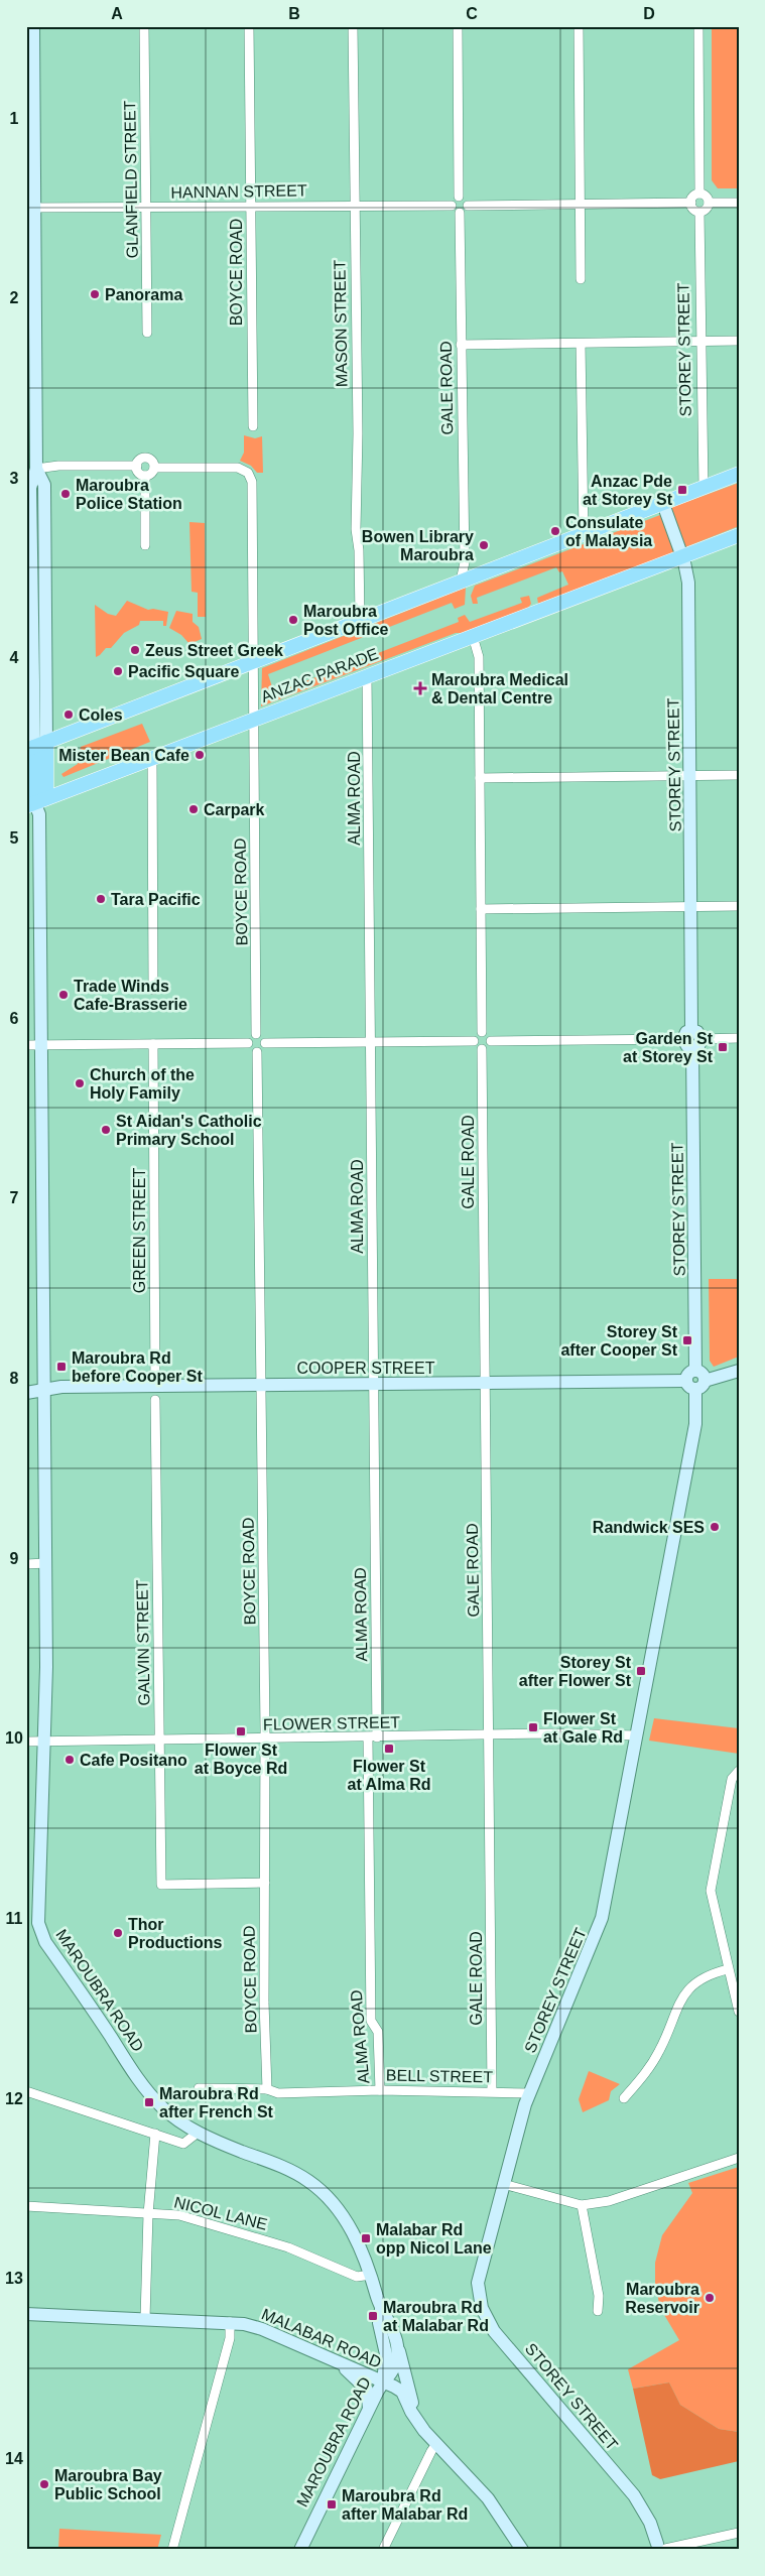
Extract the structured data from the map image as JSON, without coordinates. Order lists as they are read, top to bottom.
{
  "streets": {
    "main road": [
      "STOREY STREET",
      "ANZAC PARADE",
      "COOPER STREET",
      "MAROUBRA ROAD",
      "MALABAR ROAD"
    ],
    "street": [
      "GLANFIELD STREET",
      "HANNAN STREET",
      "BOYCE ROAD",
      "MASON STREET",
      "GALE ROAD",
      "ALMA ROAD",
      "GREEN STREET",
      "GALVIN STREET",
      "FLOWER STREET",
      "BELL STREET",
      "NICOL LANE"
    ]
  },
  "crossings": [
    ["GLANFIELD STREET", "HANNAN STREET"],
    ["HANNAN STREET", "BOYCE ROAD"],
    ["HANNAN STREET", "MASON STREET"],
    ["HANNAN STREET", "GALE ROAD"],
    ["HANNAN STREET", "MAROUBRA ROAD"],
    ["BOYCE ROAD", "ANZAC PARADE"],
    ["BOYCE ROAD", "COOPER STREET"],
    ["BOYCE ROAD", "GALVIN STREET"],
    ["BOYCE ROAD", "FLOWER STREET"],
    ["BOYCE ROAD", "BELL STREET"],
    ["STOREY STREET", "ANZAC PARADE"],
    ["STOREY STREET", "COOPER STREET"],
    ["STOREY STREET", "FLOWER STREET"],
    ["STOREY STREET", "BELL STREET"],
    ["GALE ROAD", "COOPER STREET"],
    ["GALE ROAD", "FLOWER STREET"],
    ["GALE ROAD", "BELL STREET"],
    ["ANZAC PARADE", "ALMA ROAD"],
    ["ANZAC PARADE", "MAROUBRA ROAD"],
    ["ALMA ROAD", "COOPER STREET"],
    ["ALMA ROAD", "FLOWER STREET"],
    ["ALMA ROAD", "BELL STREET"],
    ["GREEN STREET", "COOPER STREET"],
    ["COOPER STREET", "MAROUBRA ROAD"],
    ["GALVIN STREET", "FLOWER STREET"],
    ["FLOWER STREET", "MAROUBRA ROAD"],
    ["MAROUBRA ROAD", "NICOL LANE"],
    ["MAROUBRA ROAD", "MALABAR ROAD"]
  ],
  "places": {
    "other": [
      "Panorama",
      "Maroubra Police Station",
      "Consulate of Malaysia",
      "Bowen Library Maroubra",
      "Maroubra Post Office",
      "Zeus Street Greek",
      "Pacific Square",
      "Coles",
      "Mister Bean Cafe",
      "Carpark",
      "Tara Pacific",
      "Trade Winds Cafe-Brasserie",
      "Church of the Holy Family",
      "St Aidan's Catholic Primary School",
      "Randwick SES",
      "Cafe Positano",
      "Thor Productions",
      "Maroubra Reservoir",
      "Maroubra Bay Public School"
    ],
    "transit": [
      "Anzac Pde at Storey St",
      "Garden St at Storey St",
      "Storey St after Cooper St",
      "Maroubra Rd before Cooper St",
      "Storey St after Flower St",
      "Flower St at Gale Rd",
      "Flower St at Boyce Rd",
      "Flower St at Alma Rd",
      "Maroubra Rd after French St",
      "Malabar Rd opp Nicol Lane",
      "Maroubra Rd at Malabar Rd",
      "Maroubra Rd after Malabar Rd"
    ],
    "health": ["Maroubra Medical & Dental Centre"]
  },
  "grid": {
    "columns": [
      "A",
      "B",
      "C",
      "D"
    ],
    "rows": [
      "1",
      "2",
      "3",
      "4",
      "5",
      "6",
      "7",
      "8",
      "9",
      "10",
      "11",
      "12",
      "13",
      "14"
    ]
  }
}
